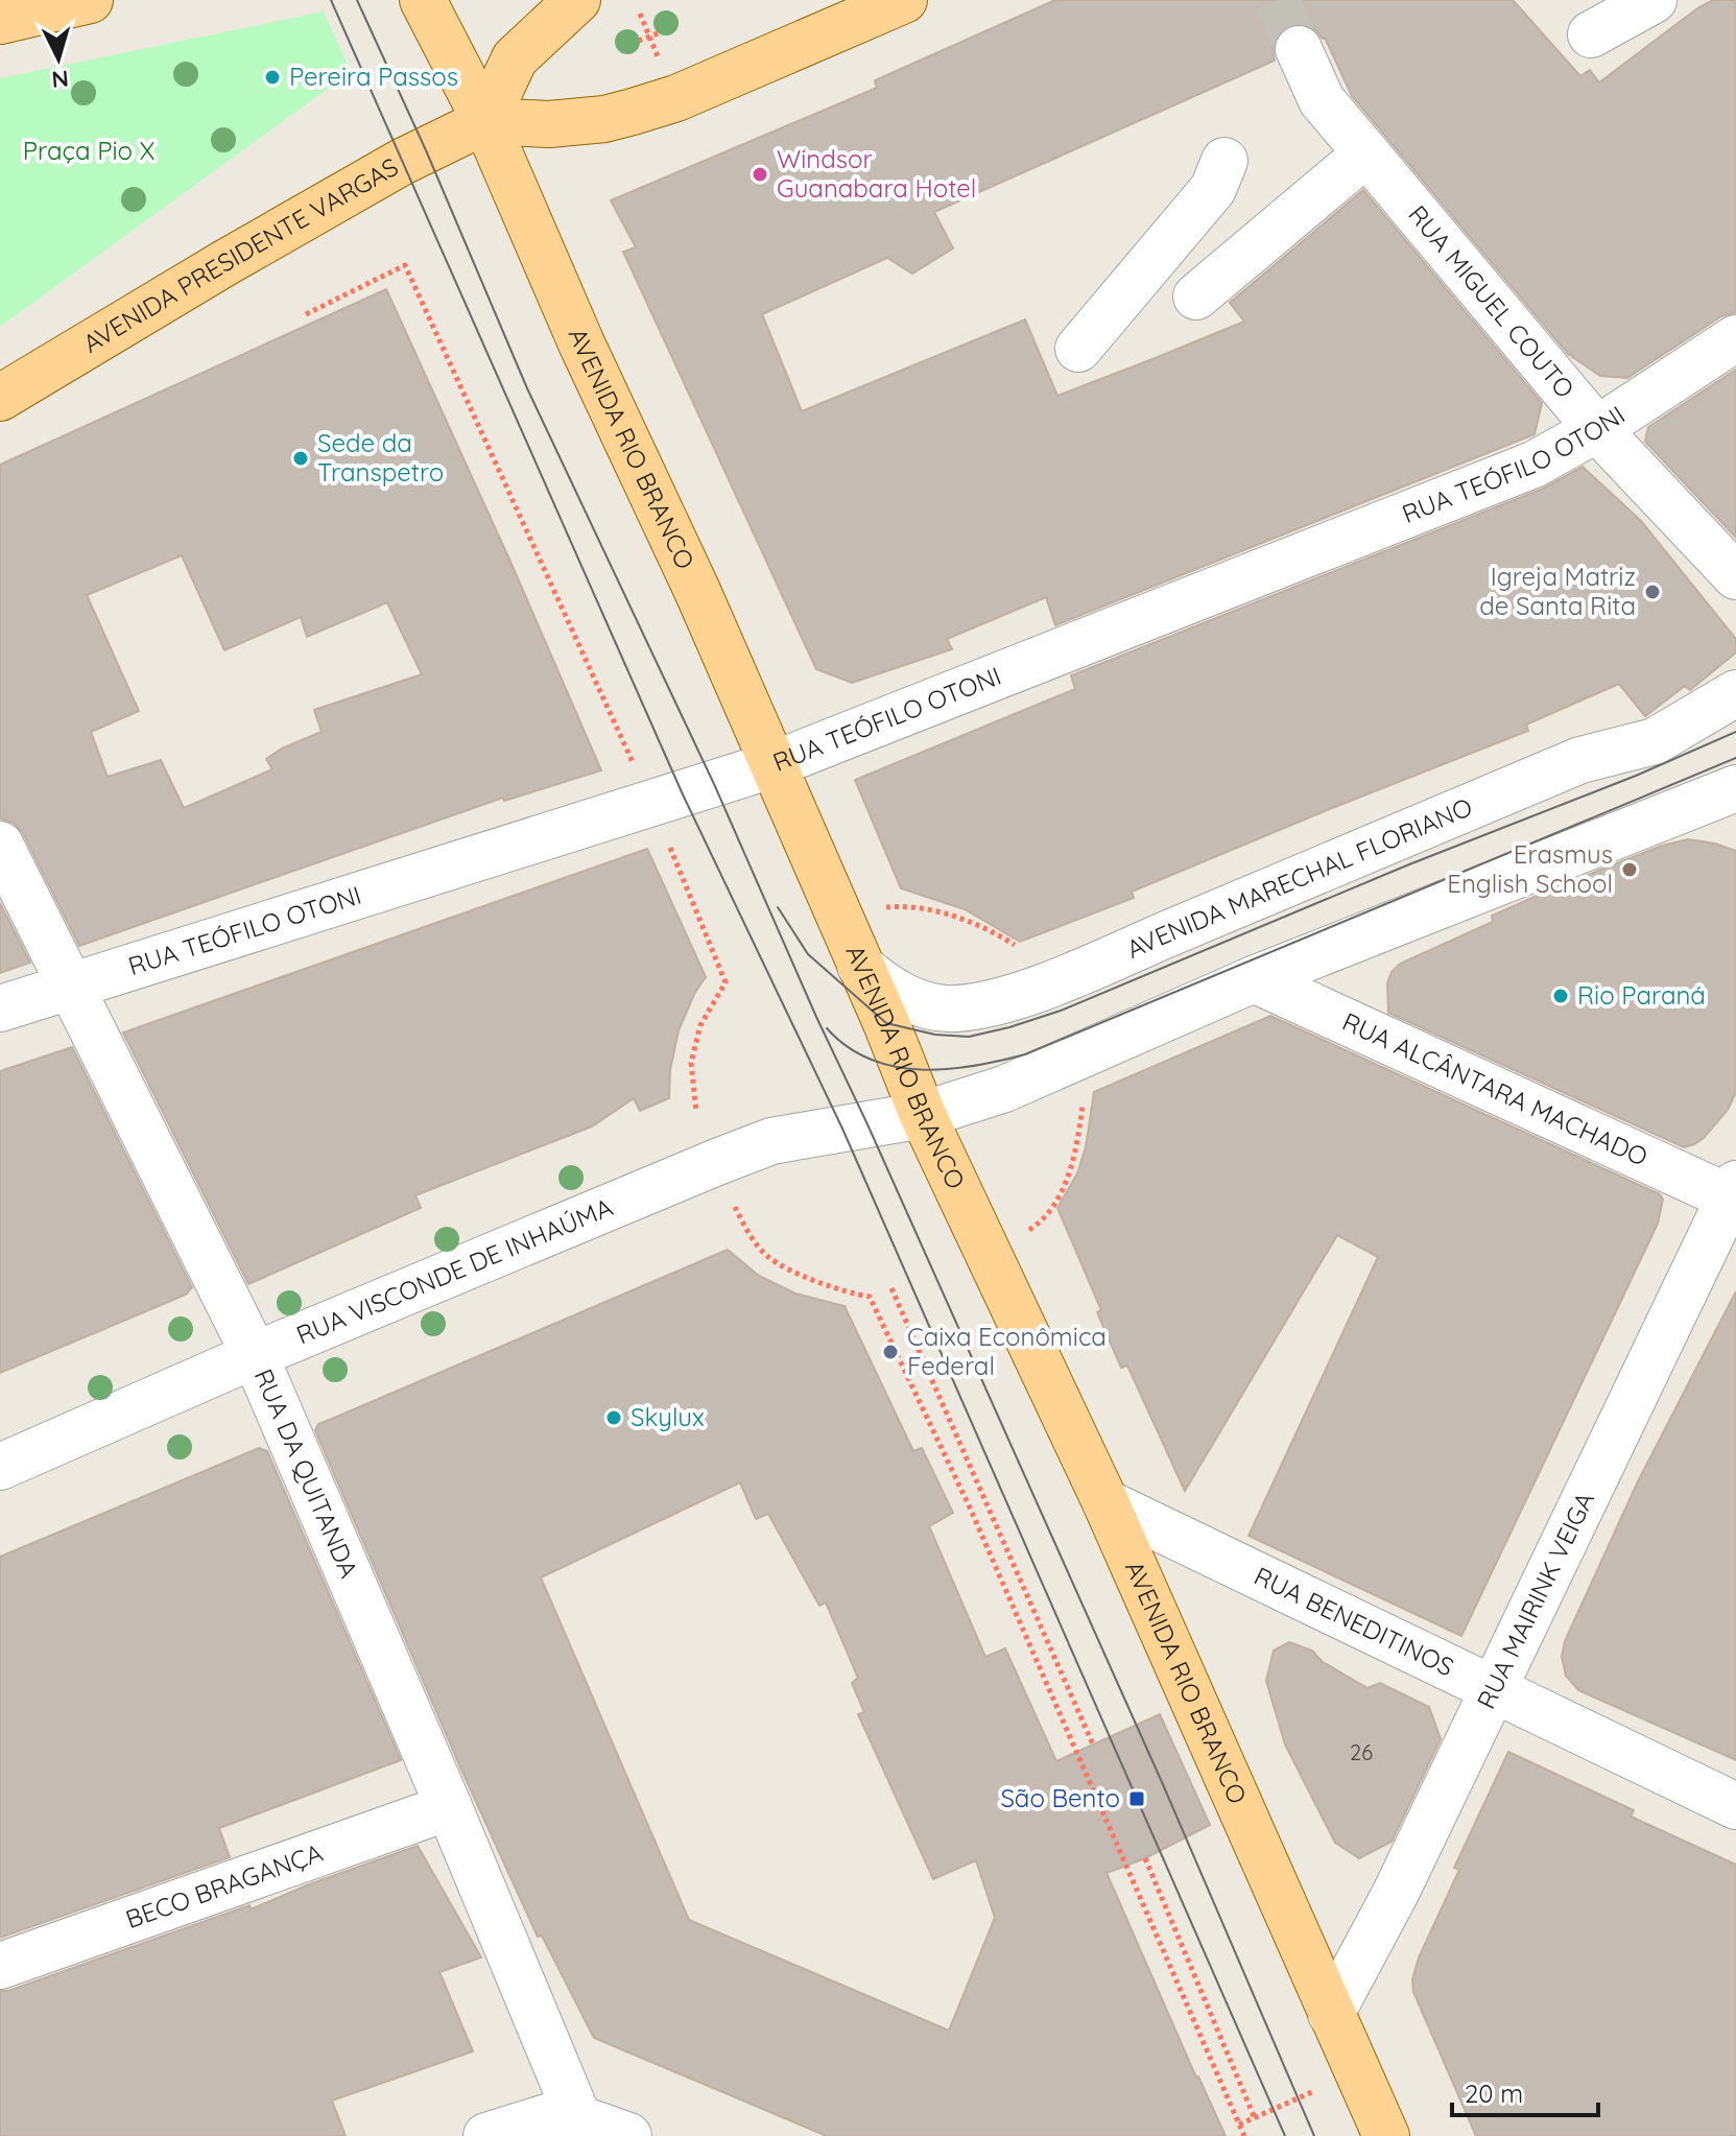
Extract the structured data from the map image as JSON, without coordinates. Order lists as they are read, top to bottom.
{
  "streets": {
    "main road": ["AVENIDA PRESIDENTE VARGAS", "AVENIDA RIO BRANCO"],
    "street": [
      "RUA MIGUEL COUTO",
      "RUA TEÓFILO OTONI",
      "AVENIDA MARECHAL FLORIANO",
      "RUA ALCÂNTARA MACHADO",
      "RUA VISCONDE DE INHAÚMA",
      "RUA DA QUITANDA",
      "RUA MAIRINK VEIGA",
      "RUA BENEDITINOS",
      "BECO BRAGANÇA"
    ]
  },
  "crossings": [
    ["AVENIDA PRESIDENTE VARGAS", "AVENIDA RIO BRANCO"],
    ["RUA MIGUEL COUTO", "RUA TEÓFILO OTONI"],
    ["AVENIDA RIO BRANCO", "RUA TEÓFILO OTONI"],
    ["AVENIDA RIO BRANCO", "AVENIDA MARECHAL FLORIANO"],
    ["AVENIDA RIO BRANCO", "RUA VISCONDE DE INHAÚMA"],
    ["AVENIDA RIO BRANCO", "RUA MAIRINK VEIGA"],
    ["AVENIDA RIO BRANCO", "RUA BENEDITINOS"],
    ["RUA TEÓFILO OTONI", "RUA DA QUITANDA"],
    ["RUA ALCÂNTARA MACHADO", "RUA MAIRINK VEIGA"],
    ["RUA VISCONDE DE INHAÚMA", "RUA DA QUITANDA"],
    ["RUA DA QUITANDA", "BECO BRAGANÇA"],
    ["RUA MAIRINK VEIGA", "RUA BENEDITINOS"]
  ],
  "parks": ["Praça Pio X"],
  "places": {
    "other": [
      "Pereira Passos",
      "Windsor Guanabara Hotel",
      "Sede da Transpetro",
      "Igreja Matriz de Santa Rita",
      "Erasmus English School",
      "Rio Paraná",
      "Caixa Econômica Federal",
      "Skylux"
    ],
    "transit": ["São Bento"]
  },
  "house_numbers": ["26"],
  "scale_bar": "20 m",
  "north": "bottom"
}
